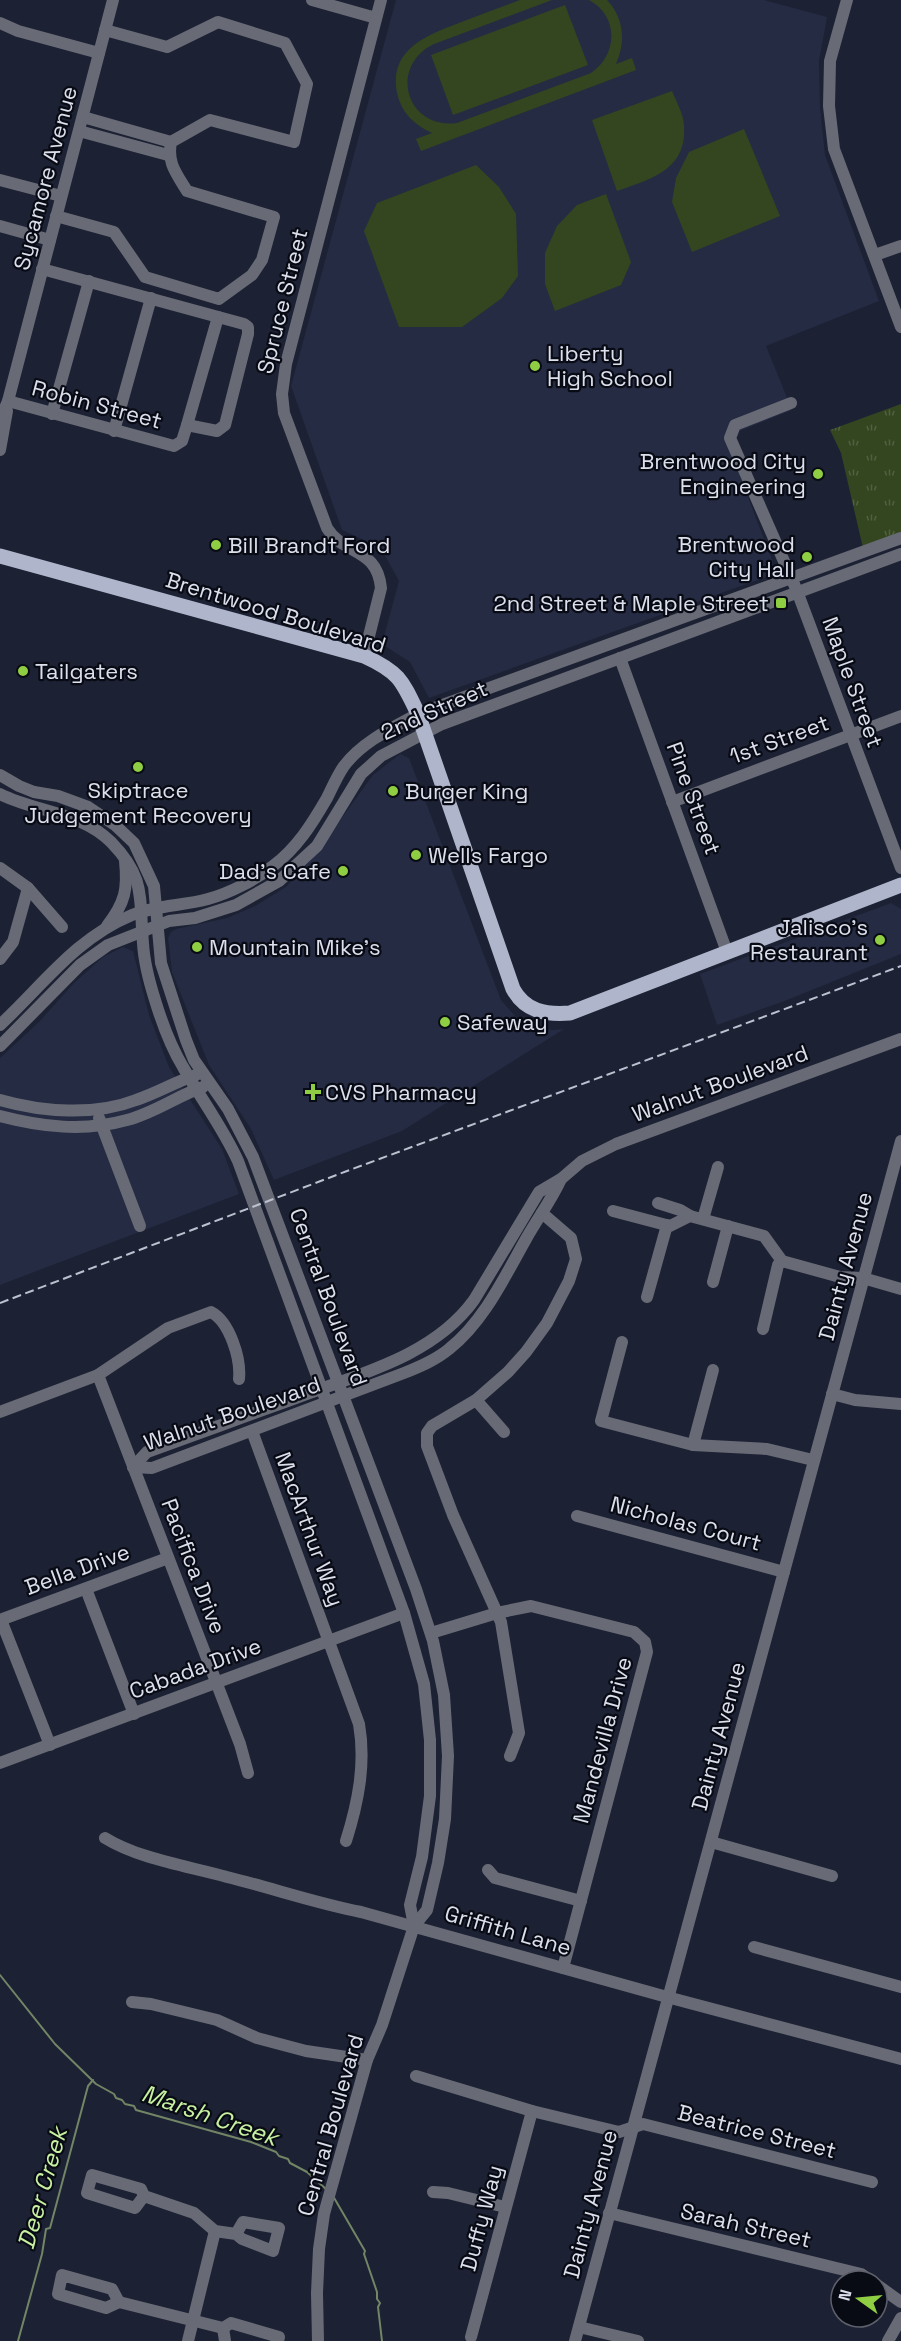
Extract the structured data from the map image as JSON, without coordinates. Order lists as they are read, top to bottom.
{
  "streets": {
    "main road": ["Brentwood Boulevard"],
    "street": [
      "Sycamore Avenue",
      "Spruce Street",
      "Robin Street",
      "Maple Street",
      "2nd Street",
      "1st Street",
      "Pine Street",
      "Walnut Boulevard",
      "Dainty Avenue",
      "Central Boulevard",
      "Nicholas Court",
      "MacArthur Way",
      "Pacifica Drive",
      "Bella Drive",
      "Cabada Drive",
      "Mandevilla Drive",
      "Griffith Lane",
      "Beatrice Street",
      "Duffy Way",
      "Sarah Street"
    ]
  },
  "crossings": [
    ["Sycamore Avenue", "Robin Street"],
    ["Spruce Street", "Brentwood Boulevard"],
    ["Brentwood Boulevard", "2nd Street"],
    ["Brentwood Boulevard", "Pine Street"],
    ["Maple Street", "2nd Street"],
    ["Maple Street", "1st Street"],
    ["2nd Street", "Pine Street"],
    ["2nd Street", "Central Boulevard"],
    ["1st Street", "Pine Street"],
    ["Walnut Boulevard", "Central Boulevard"],
    ["Walnut Boulevard", "MacArthur Way"],
    ["Walnut Boulevard", "Pacifica Drive"],
    ["Dainty Avenue", "Nicholas Court"],
    ["Dainty Avenue", "Griffith Lane"],
    ["Dainty Avenue", "Beatrice Street"],
    ["Dainty Avenue", "Sarah Street"],
    ["Central Boulevard", "Cabada Drive"],
    ["Central Boulevard", "Mandevilla Drive"],
    ["Central Boulevard", "Griffith Lane"],
    ["MacArthur Way", "Cabada Drive"],
    ["Pacifica Drive", "Bella Drive"],
    ["Pacifica Drive", "Cabada Drive"],
    ["Mandevilla Drive", "Griffith Lane"],
    ["Beatrice Street", "Duffy Way"]
  ],
  "water": ["Marsh Creek", "Deer Creek"],
  "places": {
    "other": [
      "Liberty High School",
      "Brentwood City Engineering",
      "Bill Brandt Ford",
      "Brentwood City Hall",
      "Tailgaters",
      "Skiptrace Judgement Recovery",
      "Burger King",
      "Wells Fargo",
      "Dad's Cafe",
      "Jalisco's Restaurant",
      "Mountain Mike's",
      "Safeway"
    ],
    "transit": ["2nd Street & Maple Street"],
    "health": ["CVS Pharmacy"]
  },
  "north": "left"
}
